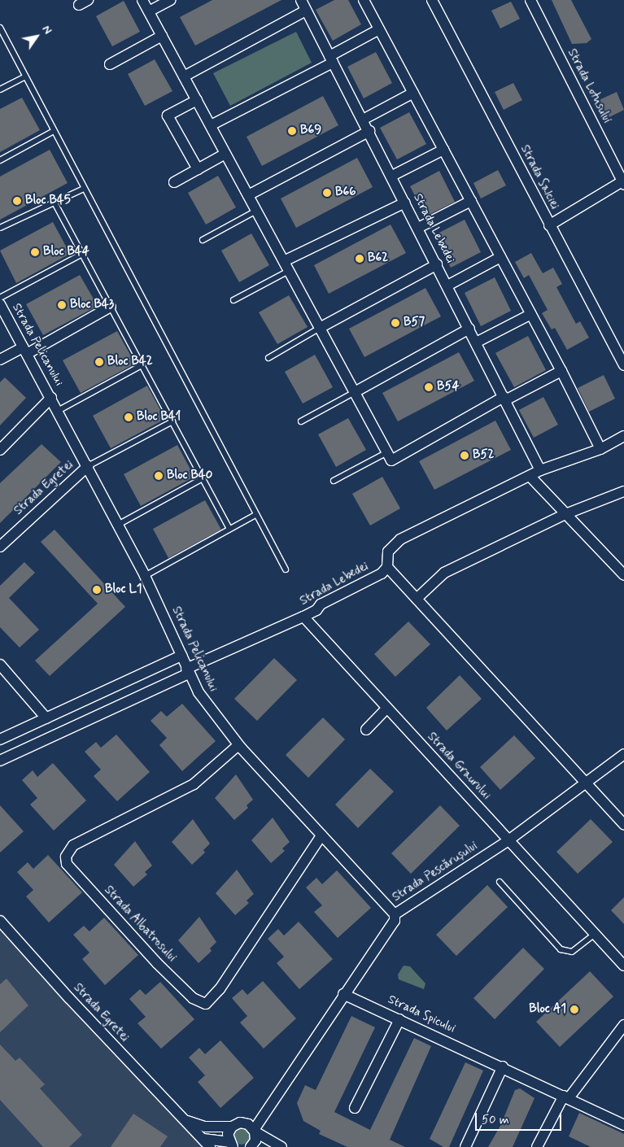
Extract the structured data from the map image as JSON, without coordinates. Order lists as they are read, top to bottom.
{
  "streets": {
    "street": [
      "Strada Lotusului",
      "Strada Salciei",
      "Strada Lebedei",
      "Strada Pelicanului",
      "Strada Egretei",
      "Strada Graurului",
      "Strada Pescărușului",
      "Strada Albatrosului",
      "Strada Spicului"
    ]
  },
  "crossings": [
    ["Strada Lebedei", "Strada Pelicanului"],
    ["Strada Lebedei", "Strada Graurului"],
    ["Strada Pelicanului", "Strada Egretei"],
    ["Strada Pelicanului", "Strada Pescărușului"],
    ["Strada Pelicanului", "Strada Albatrosului"],
    ["Strada Graurului", "Strada Pescărușului"],
    ["Strada Pescărușului", "Strada Spicului"]
  ],
  "places": [
    "B69",
    "B66",
    "Bloc B45",
    "Bloc B44",
    "B62",
    "Bloc B43",
    "B57",
    "Bloc B42",
    "B54",
    "Bloc B41",
    "B52",
    "Bloc B40",
    "Bloc L1",
    "Bloc A1"
  ],
  "scale_bar": "50 m",
  "north": "top right"
}
